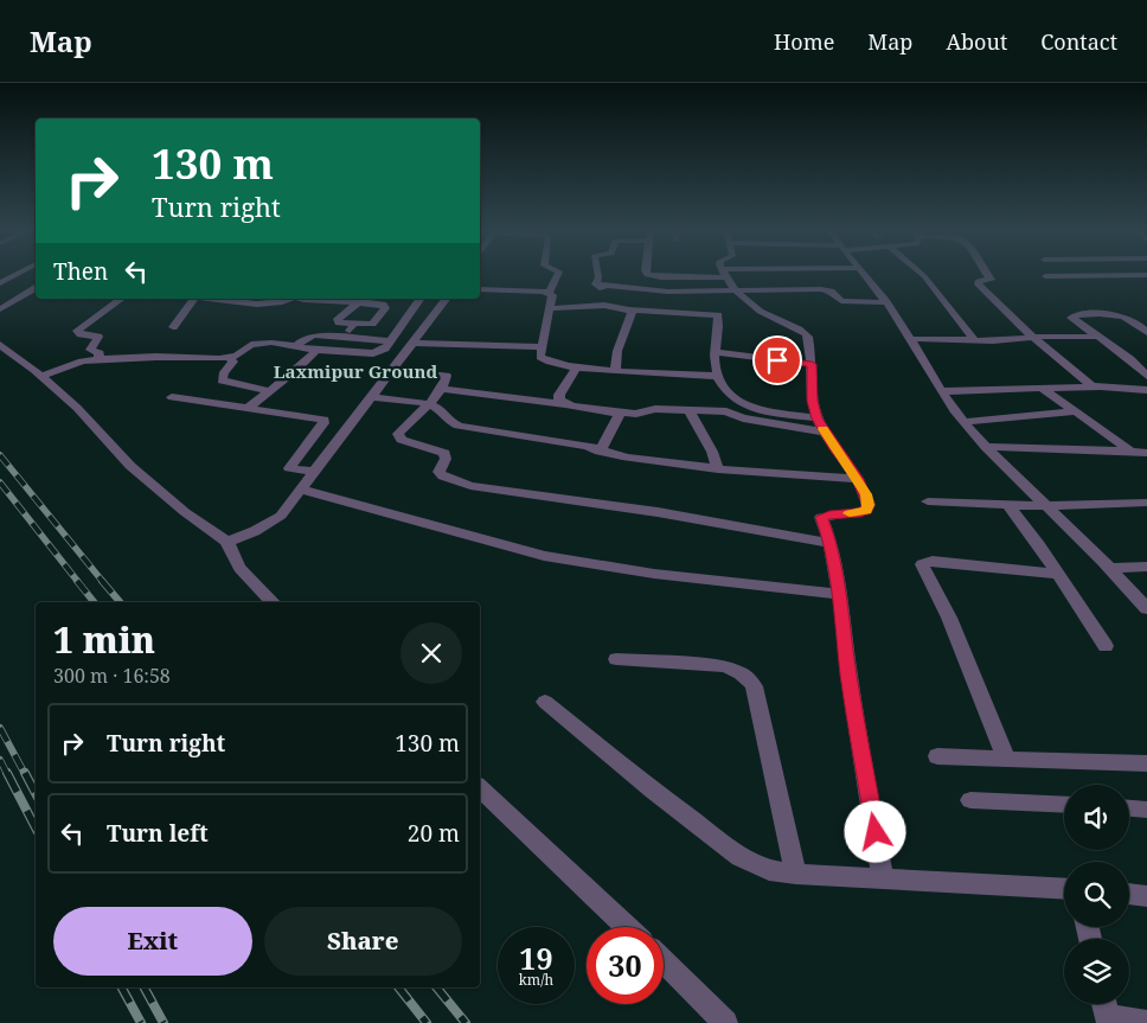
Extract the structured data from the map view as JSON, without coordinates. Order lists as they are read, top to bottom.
{
  "districts": ["Laxmipur Ground"],
  "page": {
    "header": "Map",
    "nav": [
      "Home",
      "Map",
      "About",
      "Contact"
    ],
    "turn": ["130 m", "Turn right"],
    "then": "Then",
    "heading": ["1 min", "300 m · 16:58"],
    "list": [
      {
        "name": "Turn right",
        "value": "130 m"
      },
      {
        "name": "Turn left",
        "value": "20 m"
      }
    ],
    "buttons": ["Exit", "Share"],
    "speed": "19 km/h",
    "limit": "30"
  }
}
